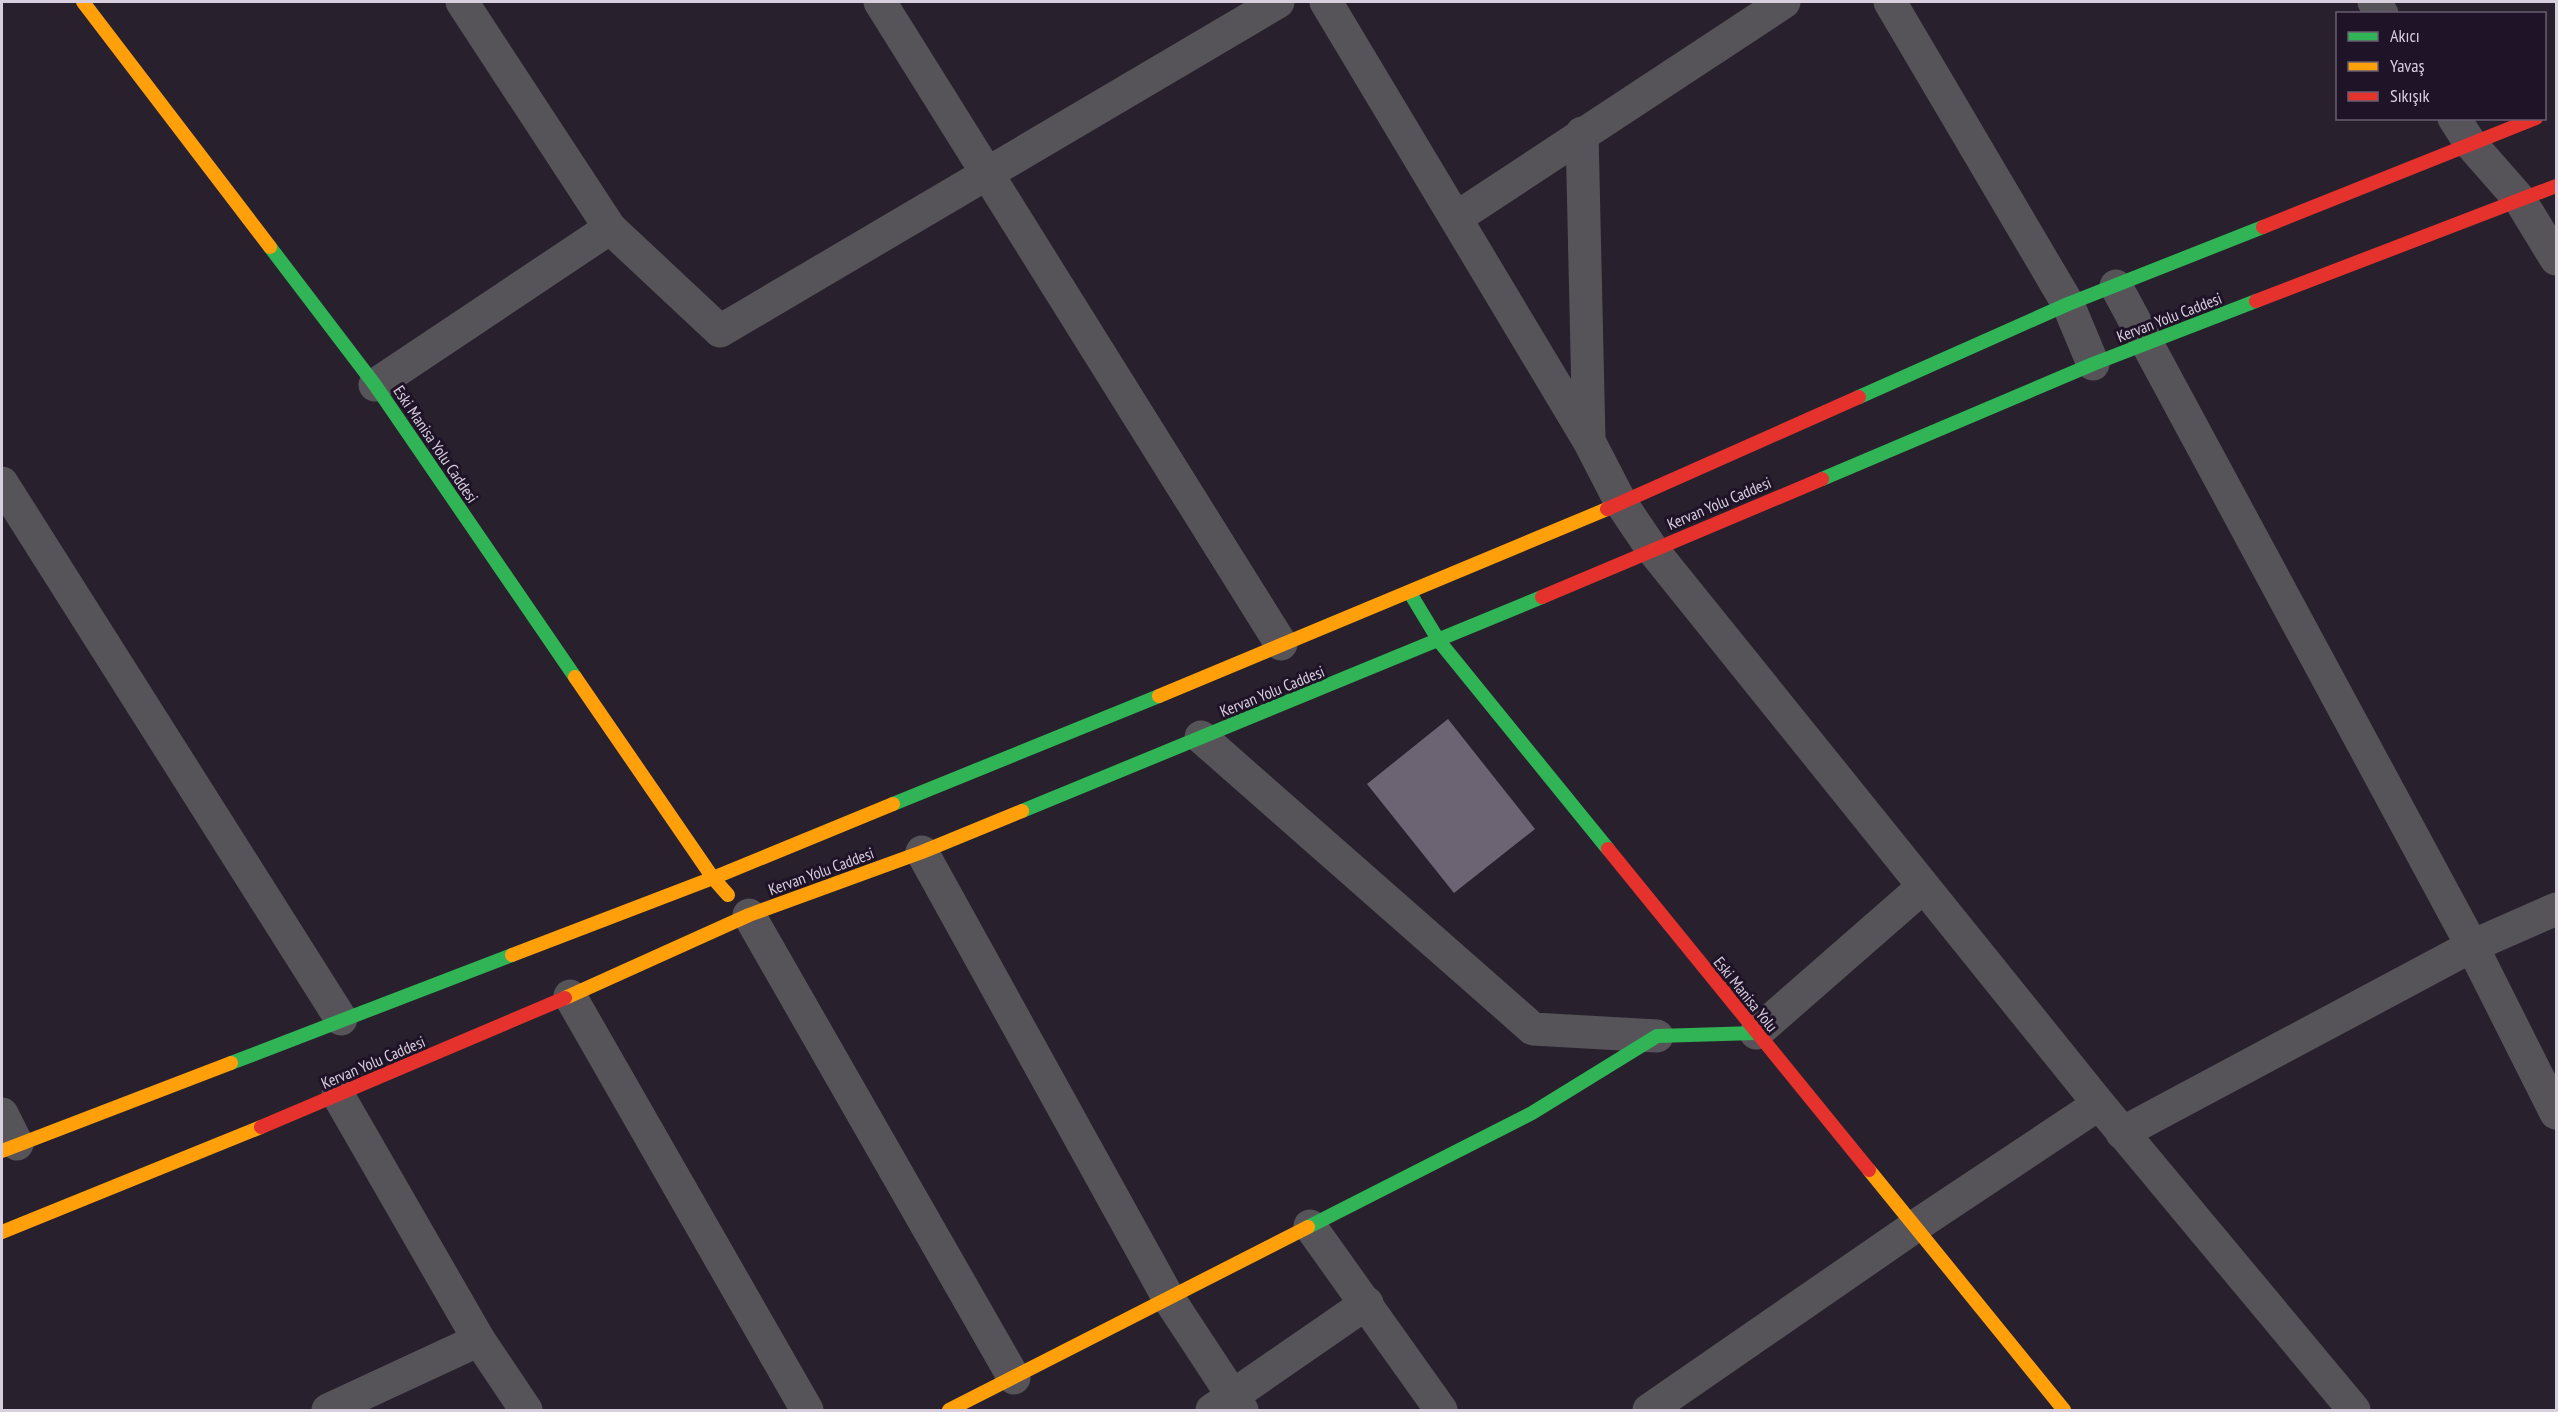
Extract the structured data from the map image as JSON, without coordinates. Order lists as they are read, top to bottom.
{
  "streets": {
    "main road": ["Kervan Yolu Caddesi", "Eski Manisa Yolu Caddesi", "Eski Manisa Yolu"]
  },
  "crossings": [
    ["Kervan Yolu Caddesi", "Eski Manisa Yolu Caddesi"],
    ["Kervan Yolu Caddesi", "Eski Manisa Yolu"]
  ],
  "legend": ["Akıcı", "Yavaş", "Sıkışık"]
}
